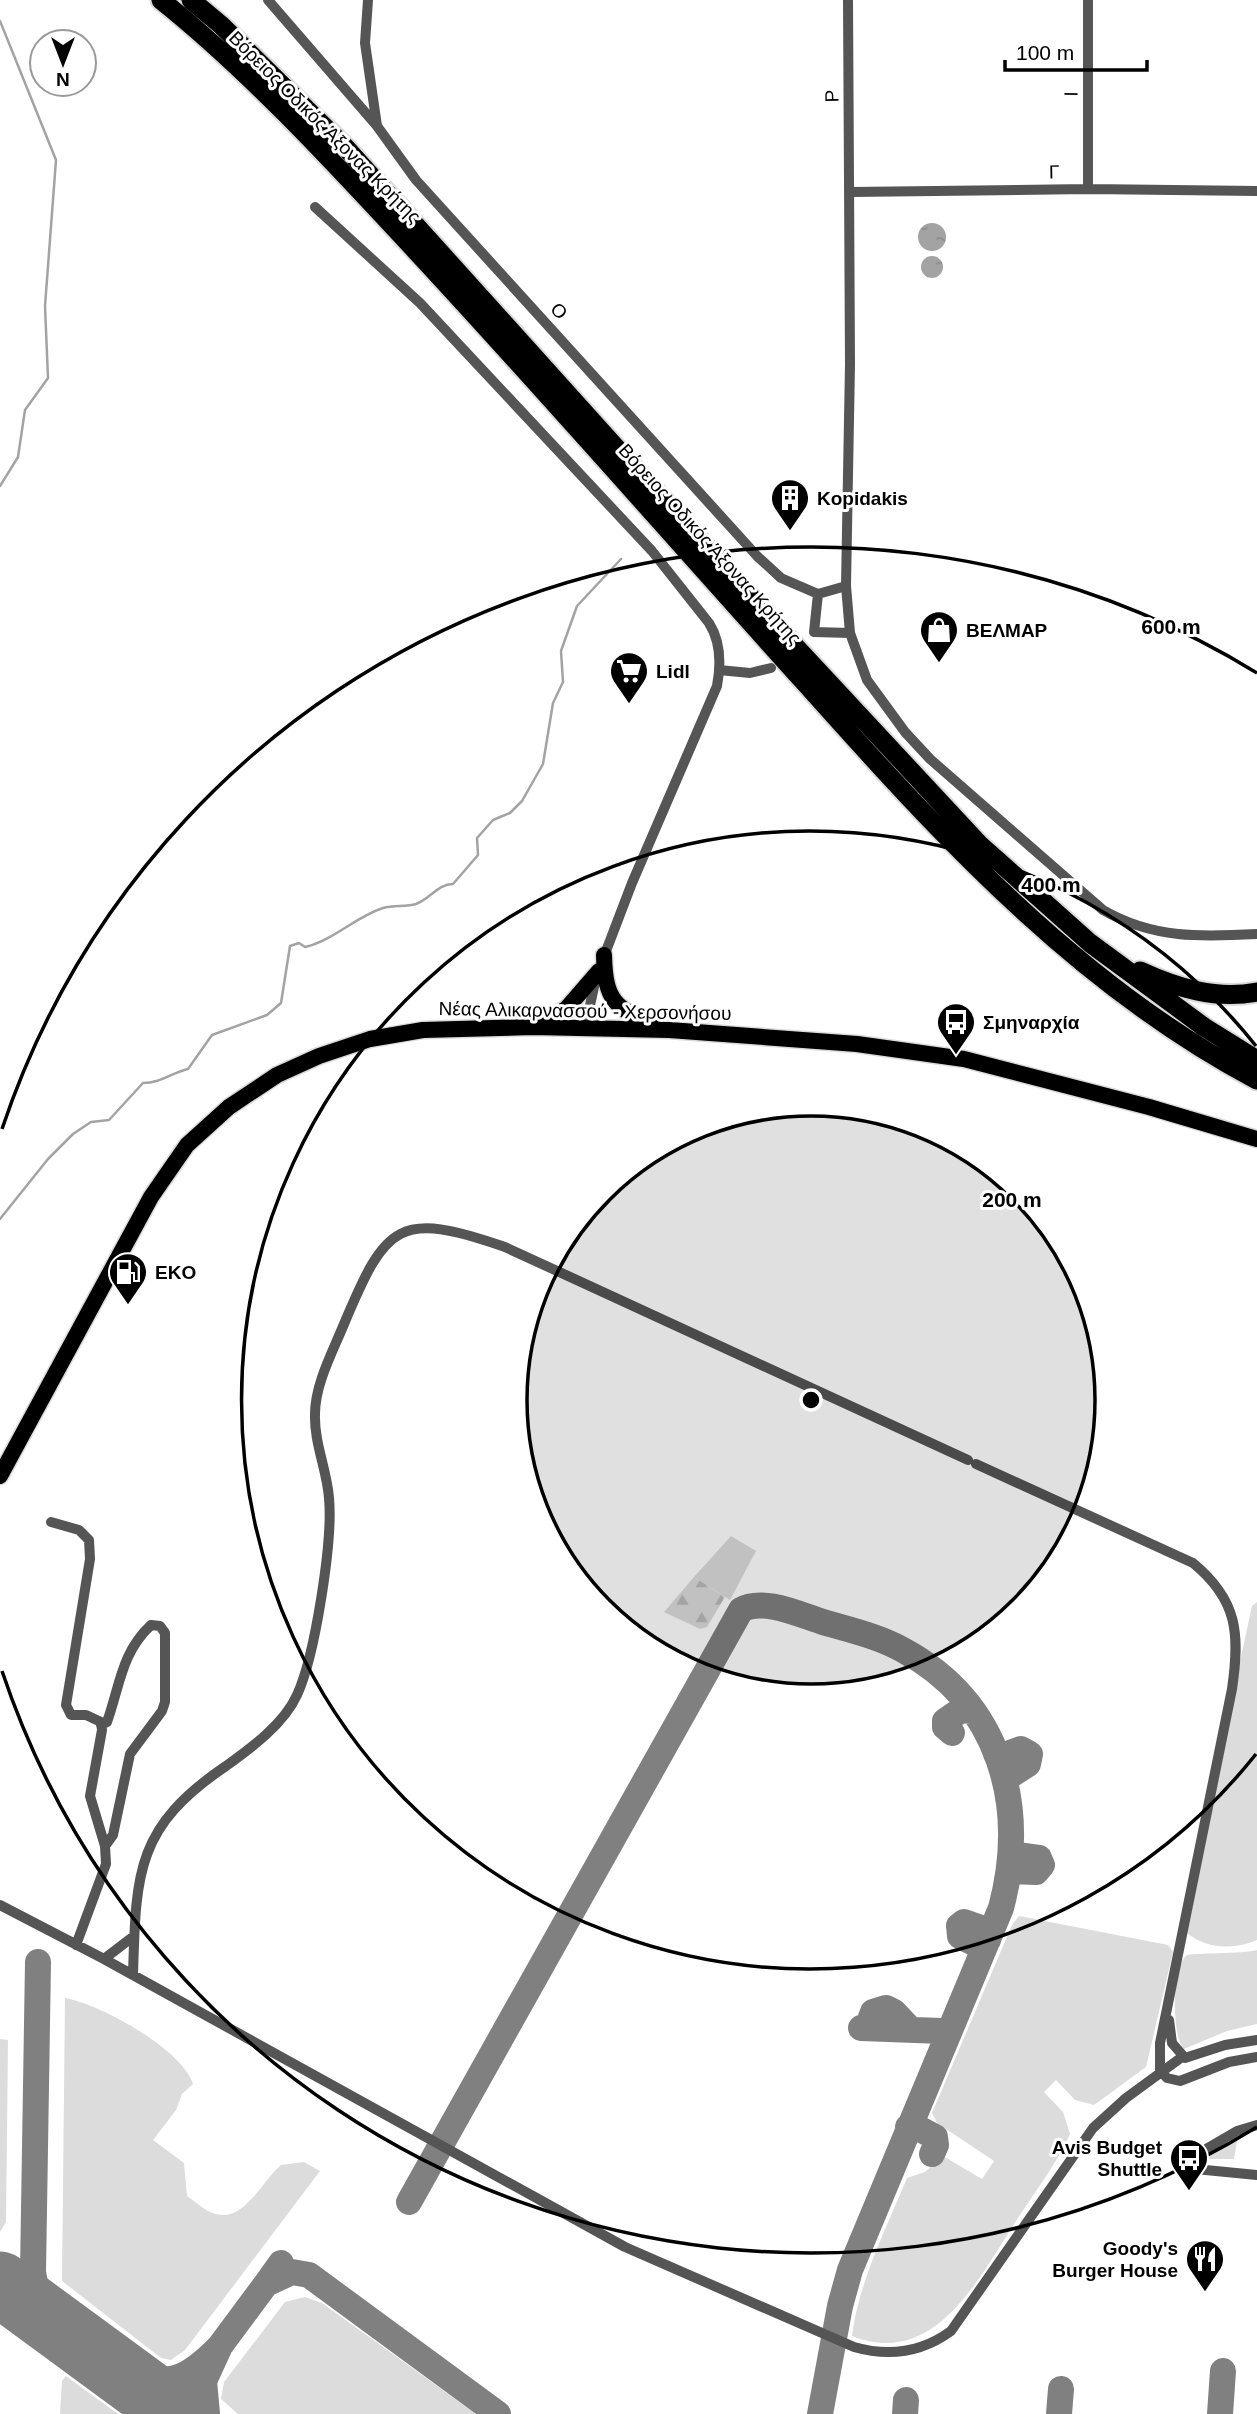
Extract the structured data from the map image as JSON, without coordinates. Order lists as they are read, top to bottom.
{
  "streets": {
    "highway": ["Βόρειος Οδικός Άξονας Κρήτης"],
    "main road": ["Νέας Αλικαρνασσού - Χερσονήσου"],
    "street": [
      "Ι",
      "Ρ",
      "Γ",
      "Ο"
    ]
  },
  "crossings": [
    ["Ι", "Γ"],
    ["Ρ", "Γ"]
  ],
  "places": {
    "building": ["Kopidakis"],
    "shop": ["ΒΕΛΜΑΡ"],
    "supermarket": ["Lidl"],
    "bus stop": ["Σμηναρχία", "Avis Budget Shuttle"],
    "fuel station": ["EKO"],
    "restaurant": ["Goody's Burger House"]
  },
  "scale_bar": "100 m",
  "north": "bottom",
  "rings": ["600 m", "400 m", "200 m"]
}
